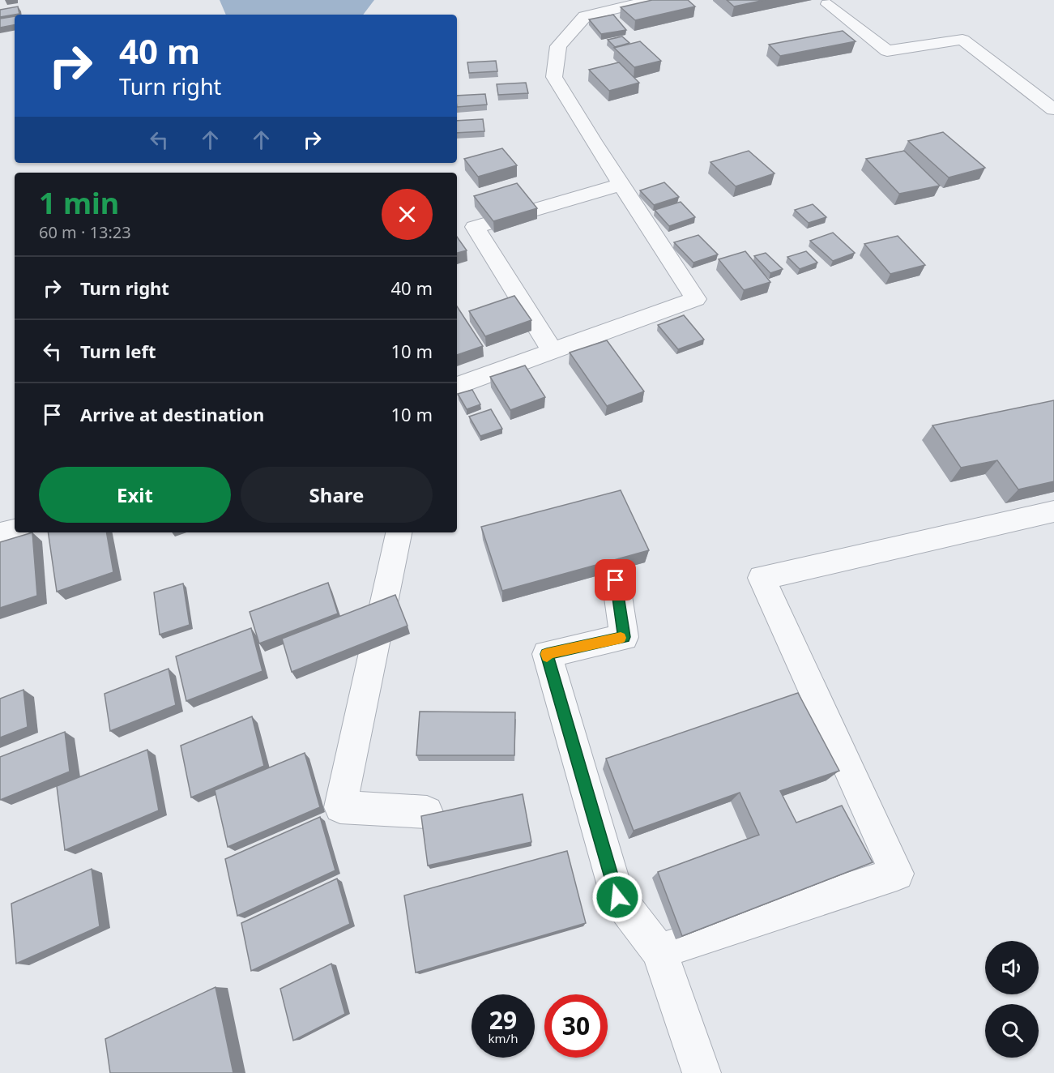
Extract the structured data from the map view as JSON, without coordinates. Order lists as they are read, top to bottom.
{
  "page": {
    "turn": ["40 m", "Turn right"],
    "heading": ["1 min", "60 m · 13:23"],
    "list": [
      {
        "name": "Turn right",
        "value": "40 m"
      },
      {
        "name": "Turn left",
        "value": "10 m"
      },
      {
        "name": "Arrive at destination",
        "value": "10 m"
      }
    ],
    "buttons": ["Exit", "Share"],
    "speed": "29 km/h",
    "limit": "30"
  }
}
